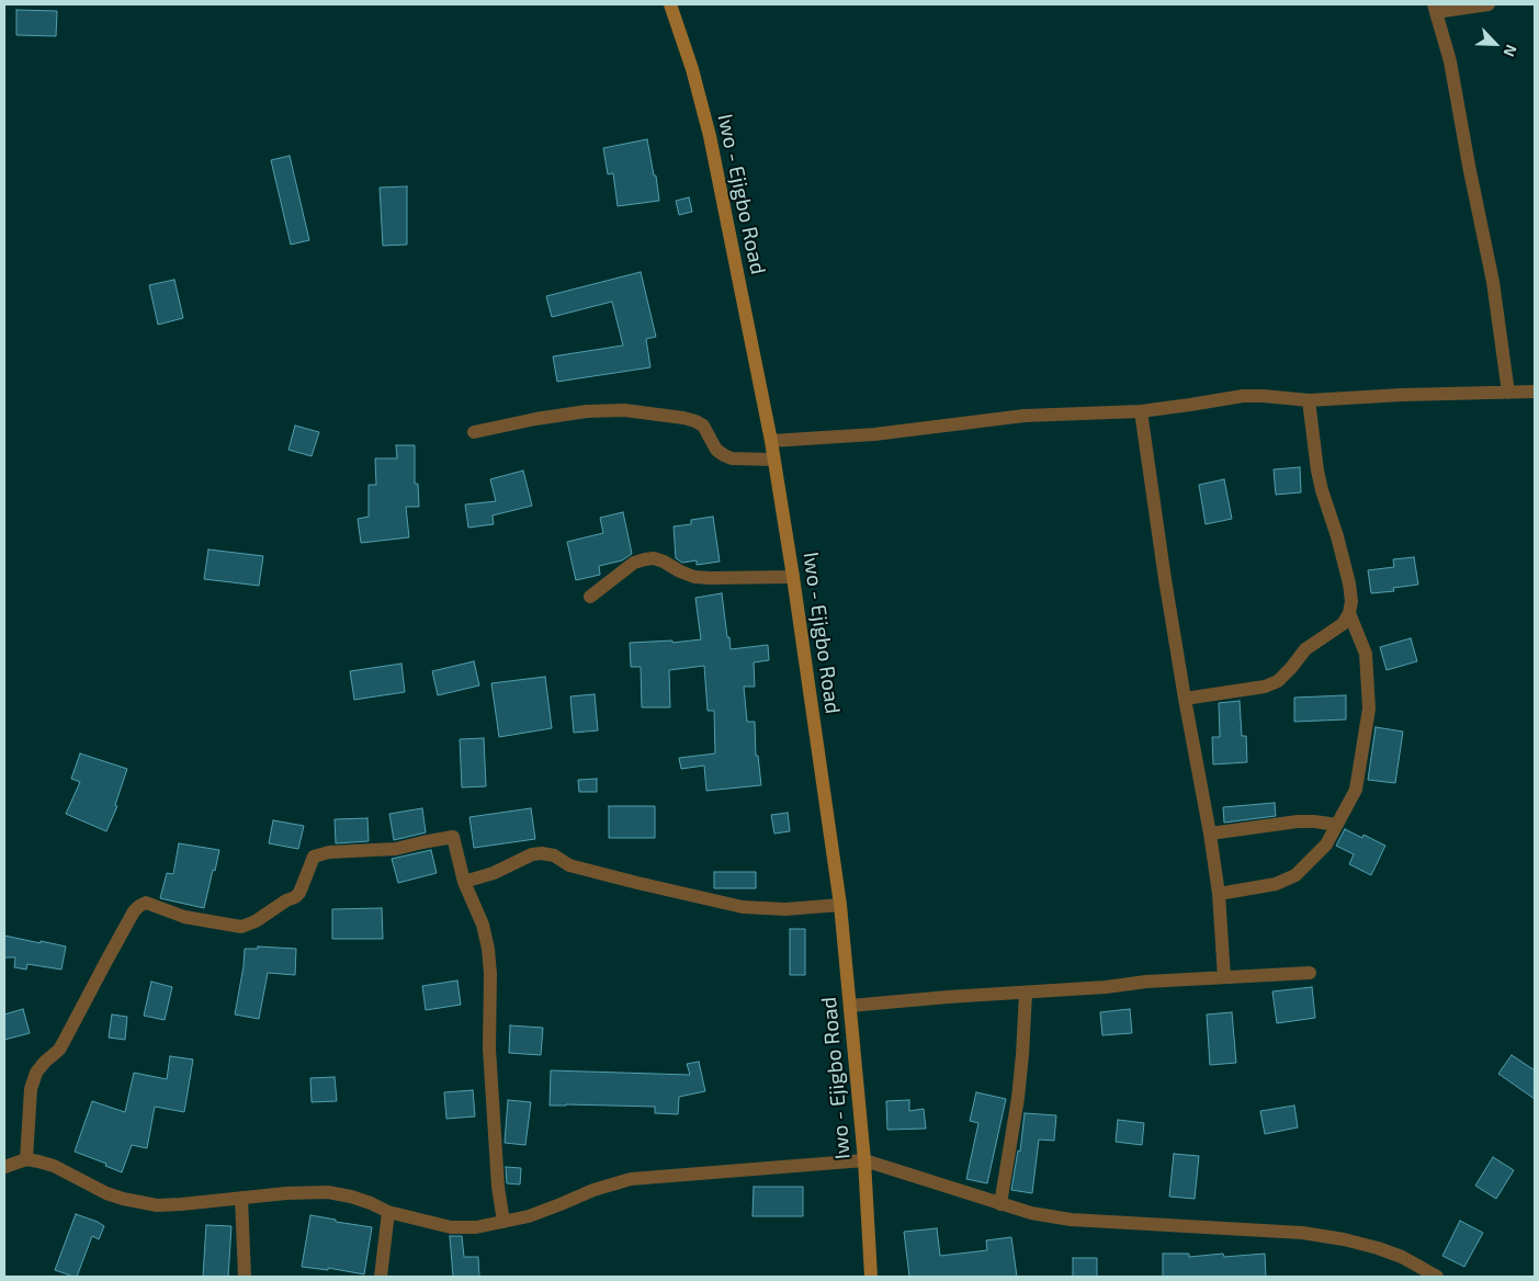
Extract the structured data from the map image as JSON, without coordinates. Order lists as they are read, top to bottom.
{
  "streets": {
    "main road": ["Iwo - Ejigbo Road"]
  },
  "north": "bottom right"
}
